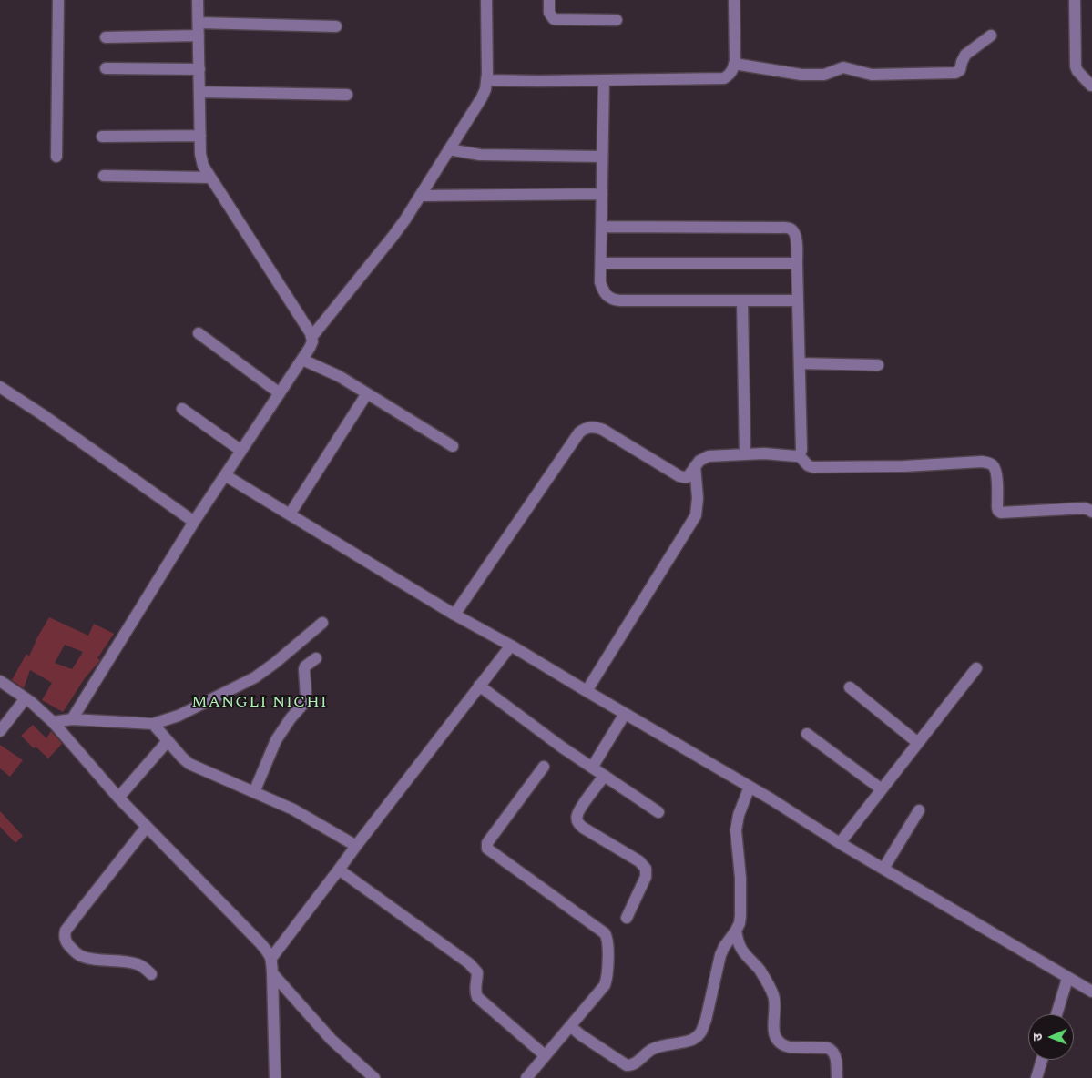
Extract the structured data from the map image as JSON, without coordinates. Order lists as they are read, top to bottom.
{
  "districts": ["MANGLI NICHI"],
  "north": "left"
}
